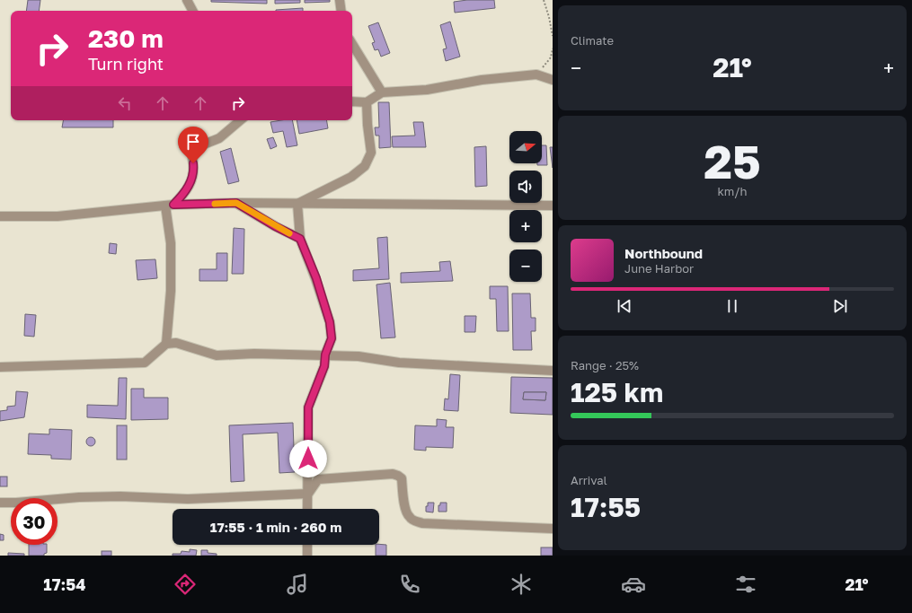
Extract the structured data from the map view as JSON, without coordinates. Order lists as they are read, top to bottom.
{
  "north": "right",
  "page": {
    "tile": [
      "Climate",
      ["25", "km/h"],
      ["Range · 25%", "125 km"],
      ["Arrival", "17:55"]
    ],
    "turn": ["230 m", "Turn right"],
    "heat": ["−", "21°", "+"],
    "map_buttons": ["+", "−"],
    "song": ["Northbound", "June Harbor"],
    "limit": "30",
    "trip": "17:55 · 1 min · 260 m",
    "tabs": ["17:54", "21°"]
  }
}
